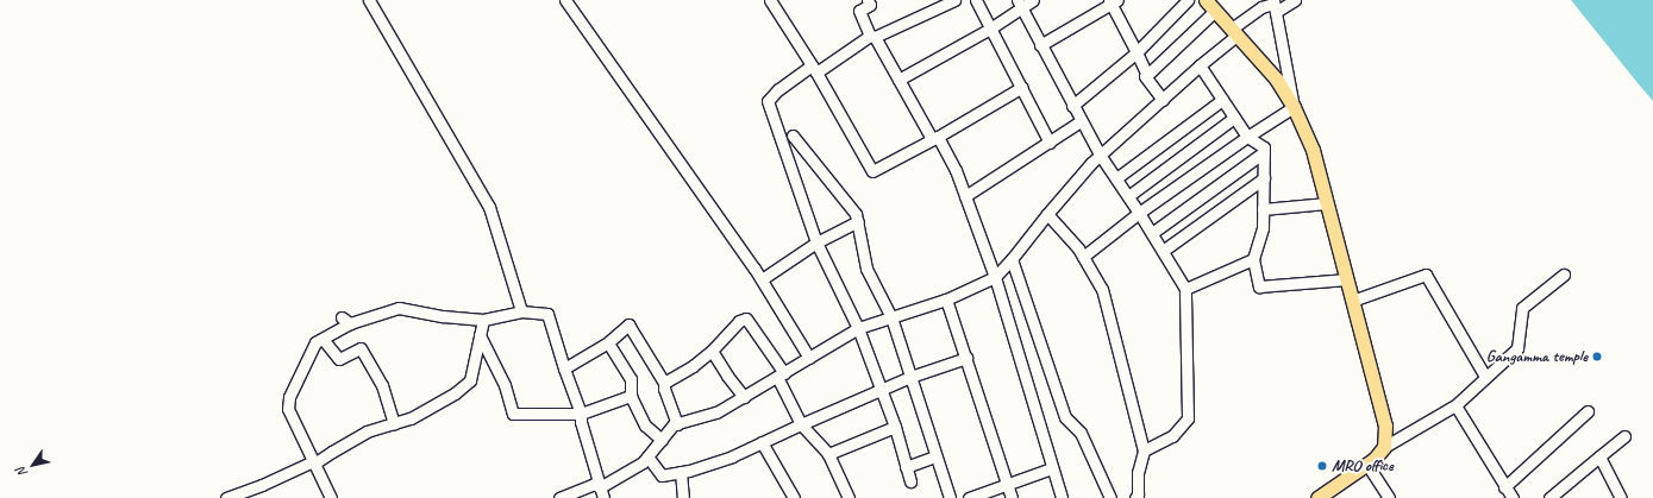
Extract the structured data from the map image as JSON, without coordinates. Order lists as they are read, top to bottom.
{
  "places": ["Gangamma temple", "MRO office"],
  "north": "bottom left"
}
